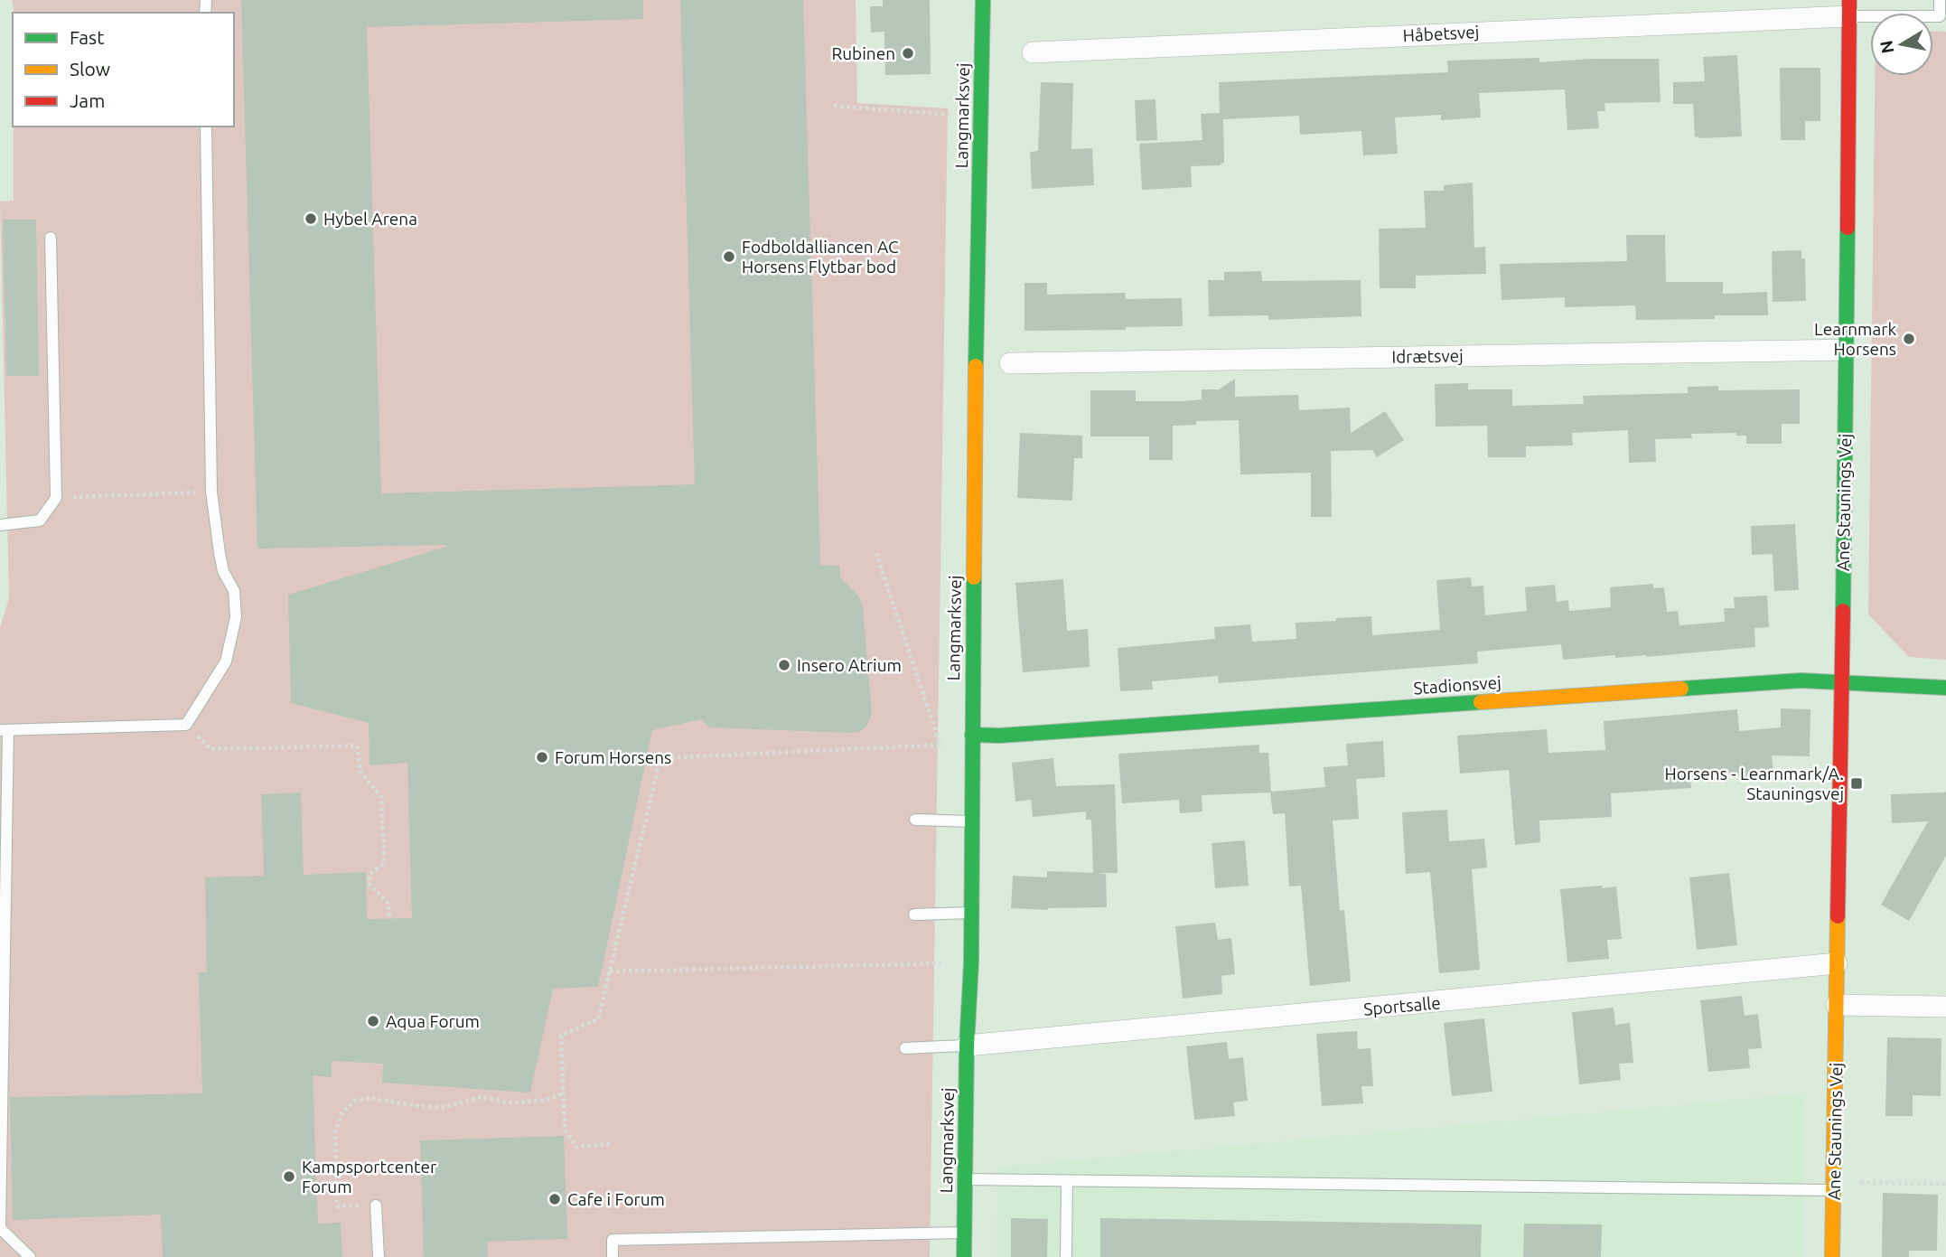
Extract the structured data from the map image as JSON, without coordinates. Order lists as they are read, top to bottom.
{
  "streets": {
    "street": [
      "Håbetsvej",
      "Langmarksvej",
      "Idrætsvej",
      "Ane Staunings Vej",
      "Stadionsvej",
      "Sportsalle"
    ]
  },
  "crossings": [
    ["Håbetsvej", "Ane Staunings Vej"],
    ["Langmarksvej", "Stadionsvej"],
    ["Langmarksvej", "Sportsalle"],
    ["Idrætsvej", "Ane Staunings Vej"],
    ["Ane Staunings Vej", "Stadionsvej"],
    ["Ane Staunings Vej", "Sportsalle"]
  ],
  "places": {
    "other": [
      "Rubinen",
      "Hybel Arena",
      "Fodboldalliancen AC Horsens Flytbar bod",
      "Learnmark Horsens",
      "Insero Atrium",
      "Forum Horsens",
      "Aqua Forum",
      "Kampsportcenter Forum",
      "Cafe i Forum"
    ],
    "transit": ["Horsens - Learnmark/A. Stauningsvej"]
  },
  "legend": ["Fast", "Slow", "Jam"],
  "north": "left"
}
